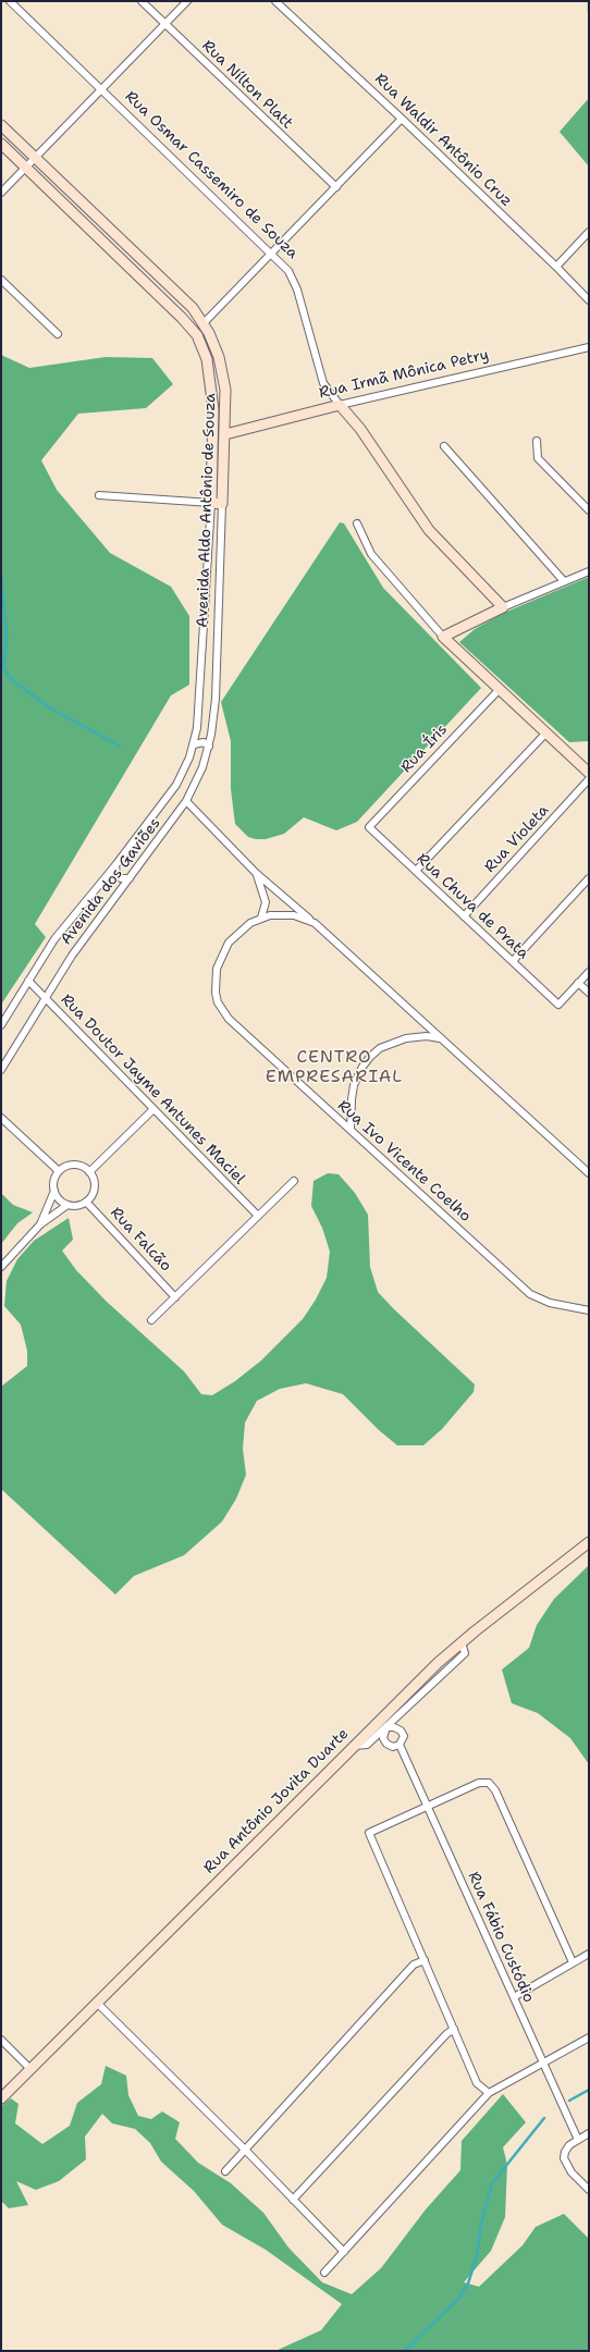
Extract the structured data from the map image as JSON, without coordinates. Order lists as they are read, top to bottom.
{
  "streets": {
    "street": [
      "Rua Nílton Platt",
      "Rua Waldir Antônio Cruz",
      "Rua Osmar Cassemiro de Souza",
      "Rua Irmã Mônica Petry",
      "Avenida Aldo Antônio de Souza",
      "Rua Íris",
      "Rua Violeta",
      "Avenida dos Gaviões",
      "Rua Chuva de Prata",
      "Rua Doutor Jayme Antunes Maciel",
      "Rua Ivo Vicente Coelho",
      "Rua Falcão",
      "Rua Antônio Jovita Duarte",
      "Rua Fábio Custódio"
    ]
  },
  "crossings": [
    ["Rua Osmar Cassemiro de Souza", "Rua Irmã Mônica Petry"],
    ["Rua Irmã Mônica Petry", "Avenida Aldo Antônio de Souza"],
    ["Avenida Aldo Antônio de Souza", "Avenida dos Gaviões"],
    ["Rua Íris", "Rua Chuva de Prata"],
    ["Rua Violeta", "Rua Chuva de Prata"],
    ["Avenida dos Gaviões", "Rua Doutor Jayme Antunes Maciel"],
    ["Avenida dos Gaviões", "Rua Ivo Vicente Coelho"]
  ],
  "districts": ["CENTRO EMPRESARIAL"]
}
